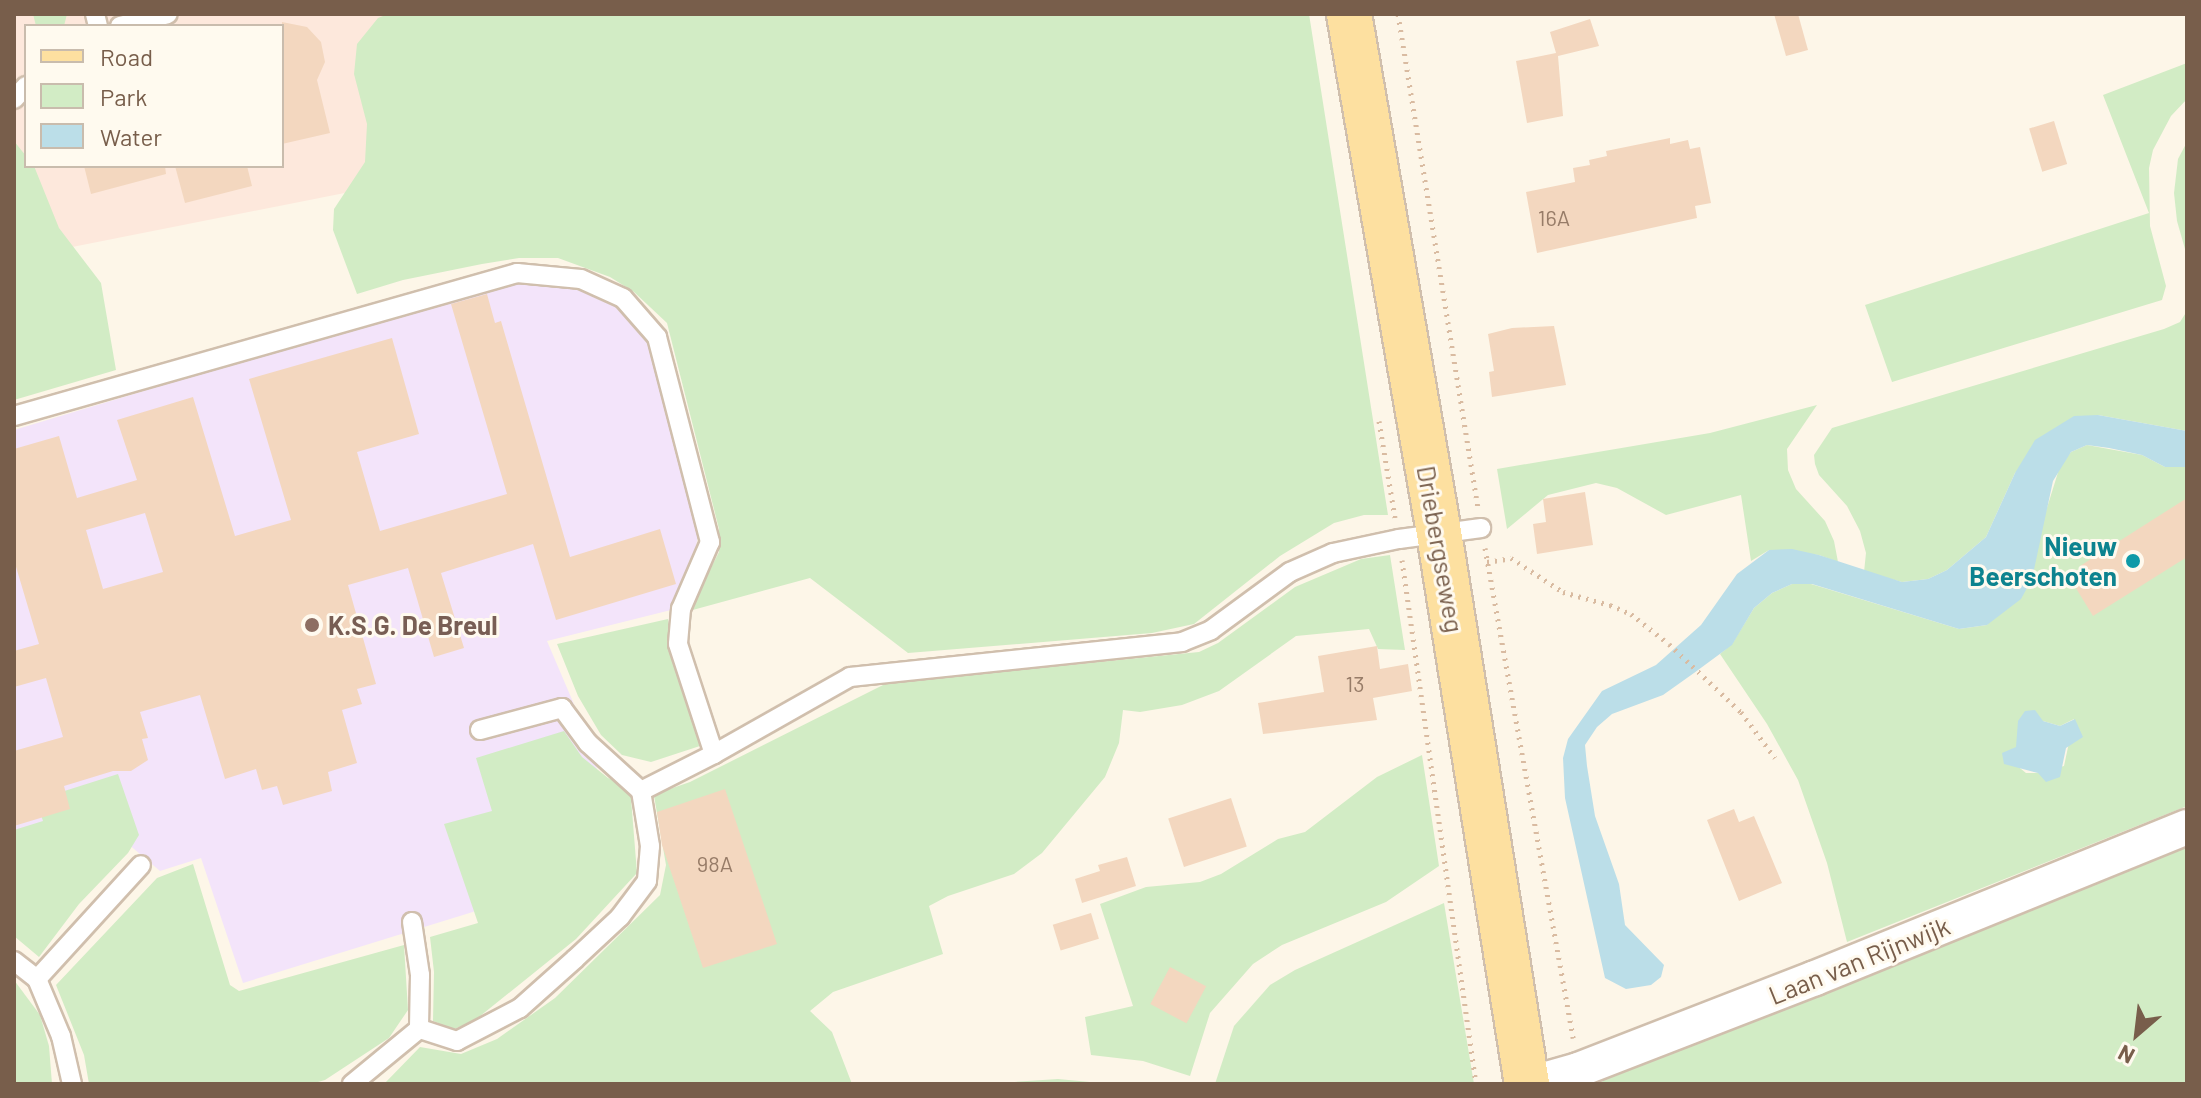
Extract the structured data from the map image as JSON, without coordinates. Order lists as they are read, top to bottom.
{
  "streets": {
    "main road": ["Driebergseweg"],
    "street": ["Laan van Rijnwijk"]
  },
  "crossings": [
    ["Driebergseweg", "Laan van Rijnwijk"]
  ],
  "places": ["Nieuw Beerschoten", "K.S.G. De Breul"],
  "house_numbers": ["16A", "13", "98A"],
  "legend": ["Road", "Park", "Water"],
  "north": "bottom left"
}
